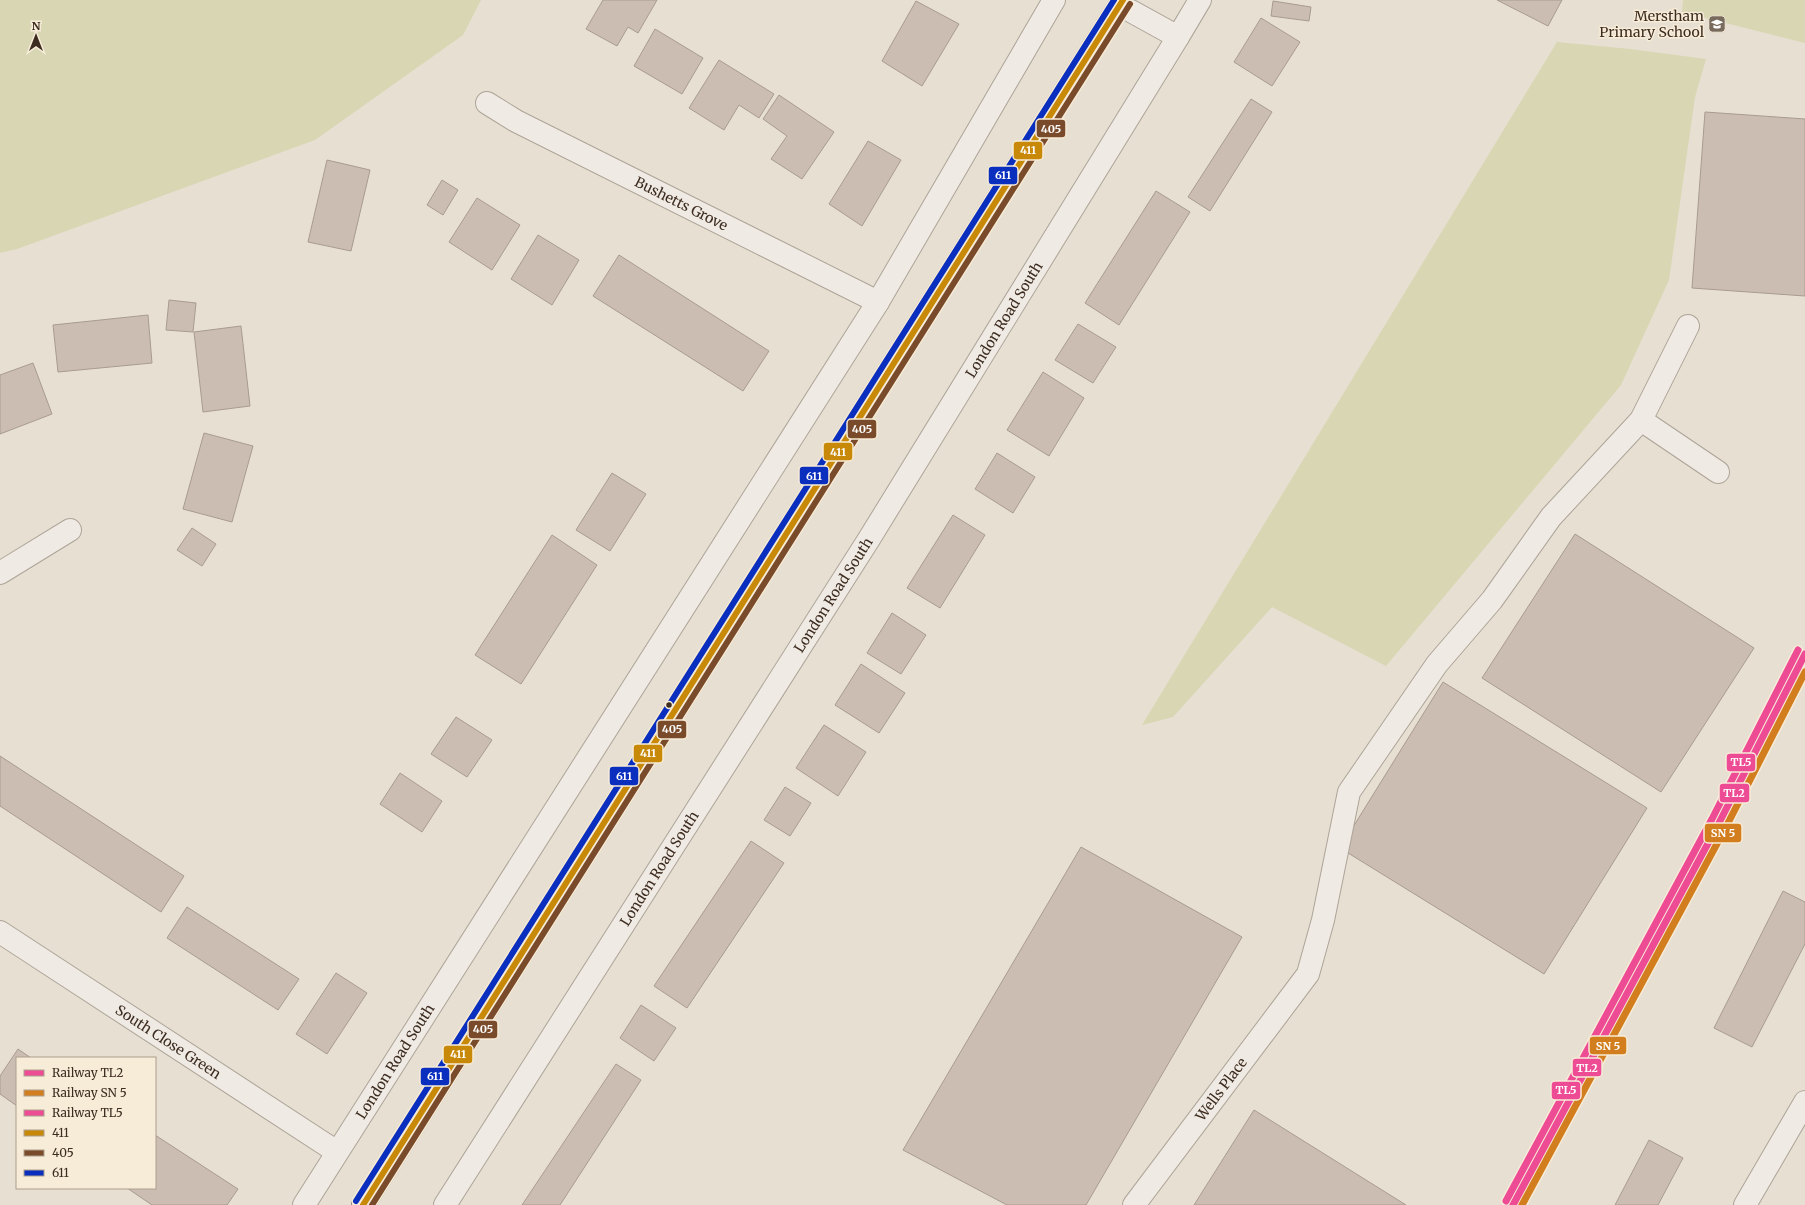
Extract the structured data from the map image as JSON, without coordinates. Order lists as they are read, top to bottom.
{
  "streets": {
    "street": [
      "Bushetts Grove",
      "London Road South",
      "South Close Green",
      "Wells Place"
    ]
  },
  "crossings": [
    ["Bushetts Grove", "London Road South"],
    ["London Road South", "South Close Green"]
  ],
  "places": {
    "school or university": ["Merstham Primary School"]
  },
  "lines": [
    "transit line 411",
    "transit line 611",
    "transit line 405",
    "rail line TL5",
    "rail line TL2"
  ],
  "legend": [
    "Railway TL2",
    "Railway SN 5",
    "Railway TL5",
    "411",
    "405",
    "611"
  ],
  "north": "top"
}
